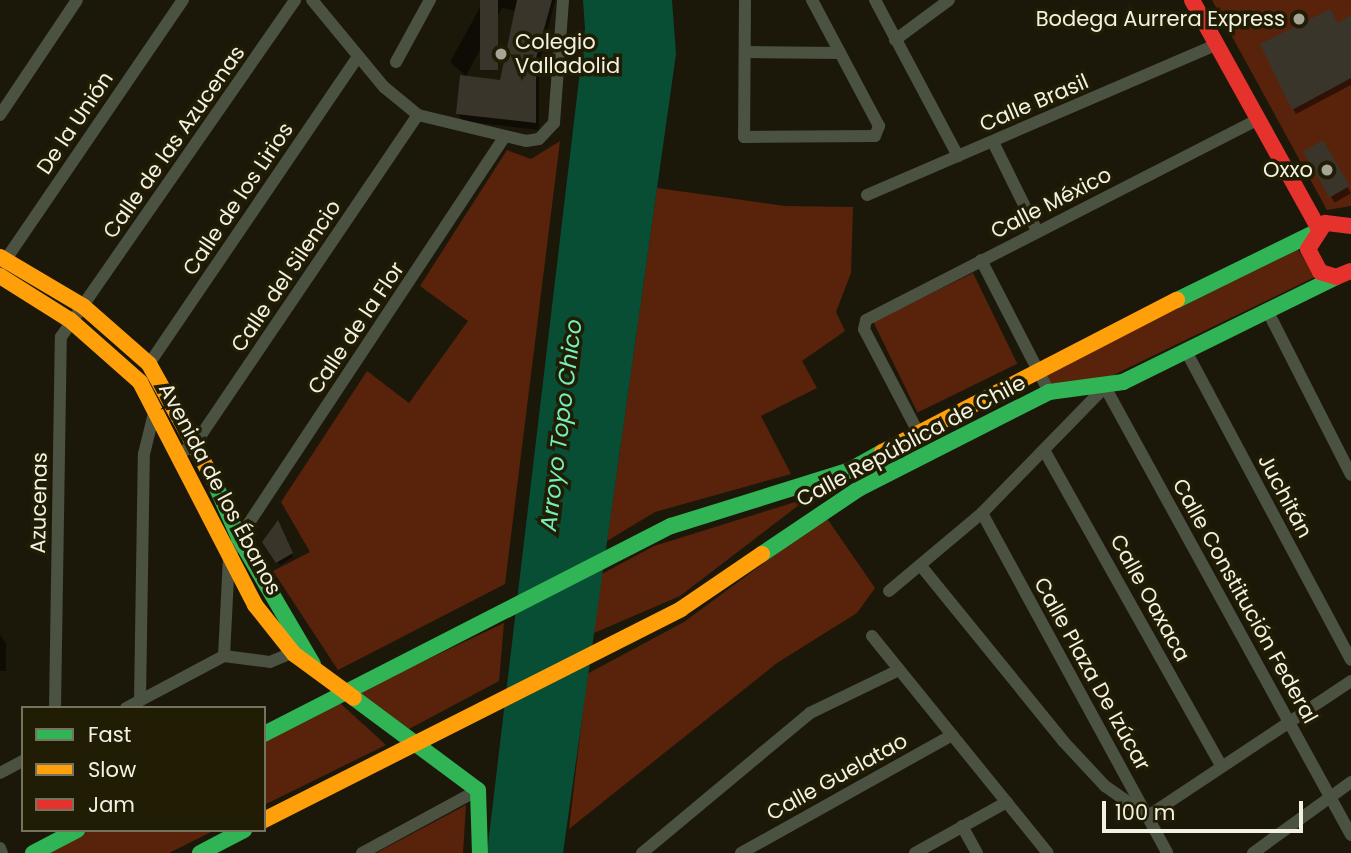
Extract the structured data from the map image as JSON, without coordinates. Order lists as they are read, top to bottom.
{
  "streets": {
    "street": [
      "Calle Brasil",
      "De la Unión",
      "Calle de las Azucenas",
      "Calle de los Lirios",
      "Calle México",
      "Calle del Silencio",
      "Calle de la Flor",
      "Calle República de Chile",
      "Avenida de los Ébanos",
      "Juchitán",
      "Azucenas",
      "Calle Oaxaca",
      "Calle Constitución Federal",
      "Calle Plaza De Izúcar",
      "Calle Guelatao"
    ]
  },
  "crossings": [
    ["Calle de las Azucenas", "Azucenas"],
    ["Calle México", "Calle República de Chile"],
    ["Calle del Silencio", "Avenida de los Ébanos"],
    ["Calle República de Chile", "Juchitán"],
    ["Calle República de Chile", "Calle Constitución Federal"],
    ["Avenida de los Ébanos", "Azucenas"]
  ],
  "water": ["Arroyo Topo Chico"],
  "places": ["Bodega Aurrera Express", "Colegio Valladolid", "Oxxo"],
  "legend": ["Fast", "Slow", "Jam"],
  "scale_bar": "100 m"
}
